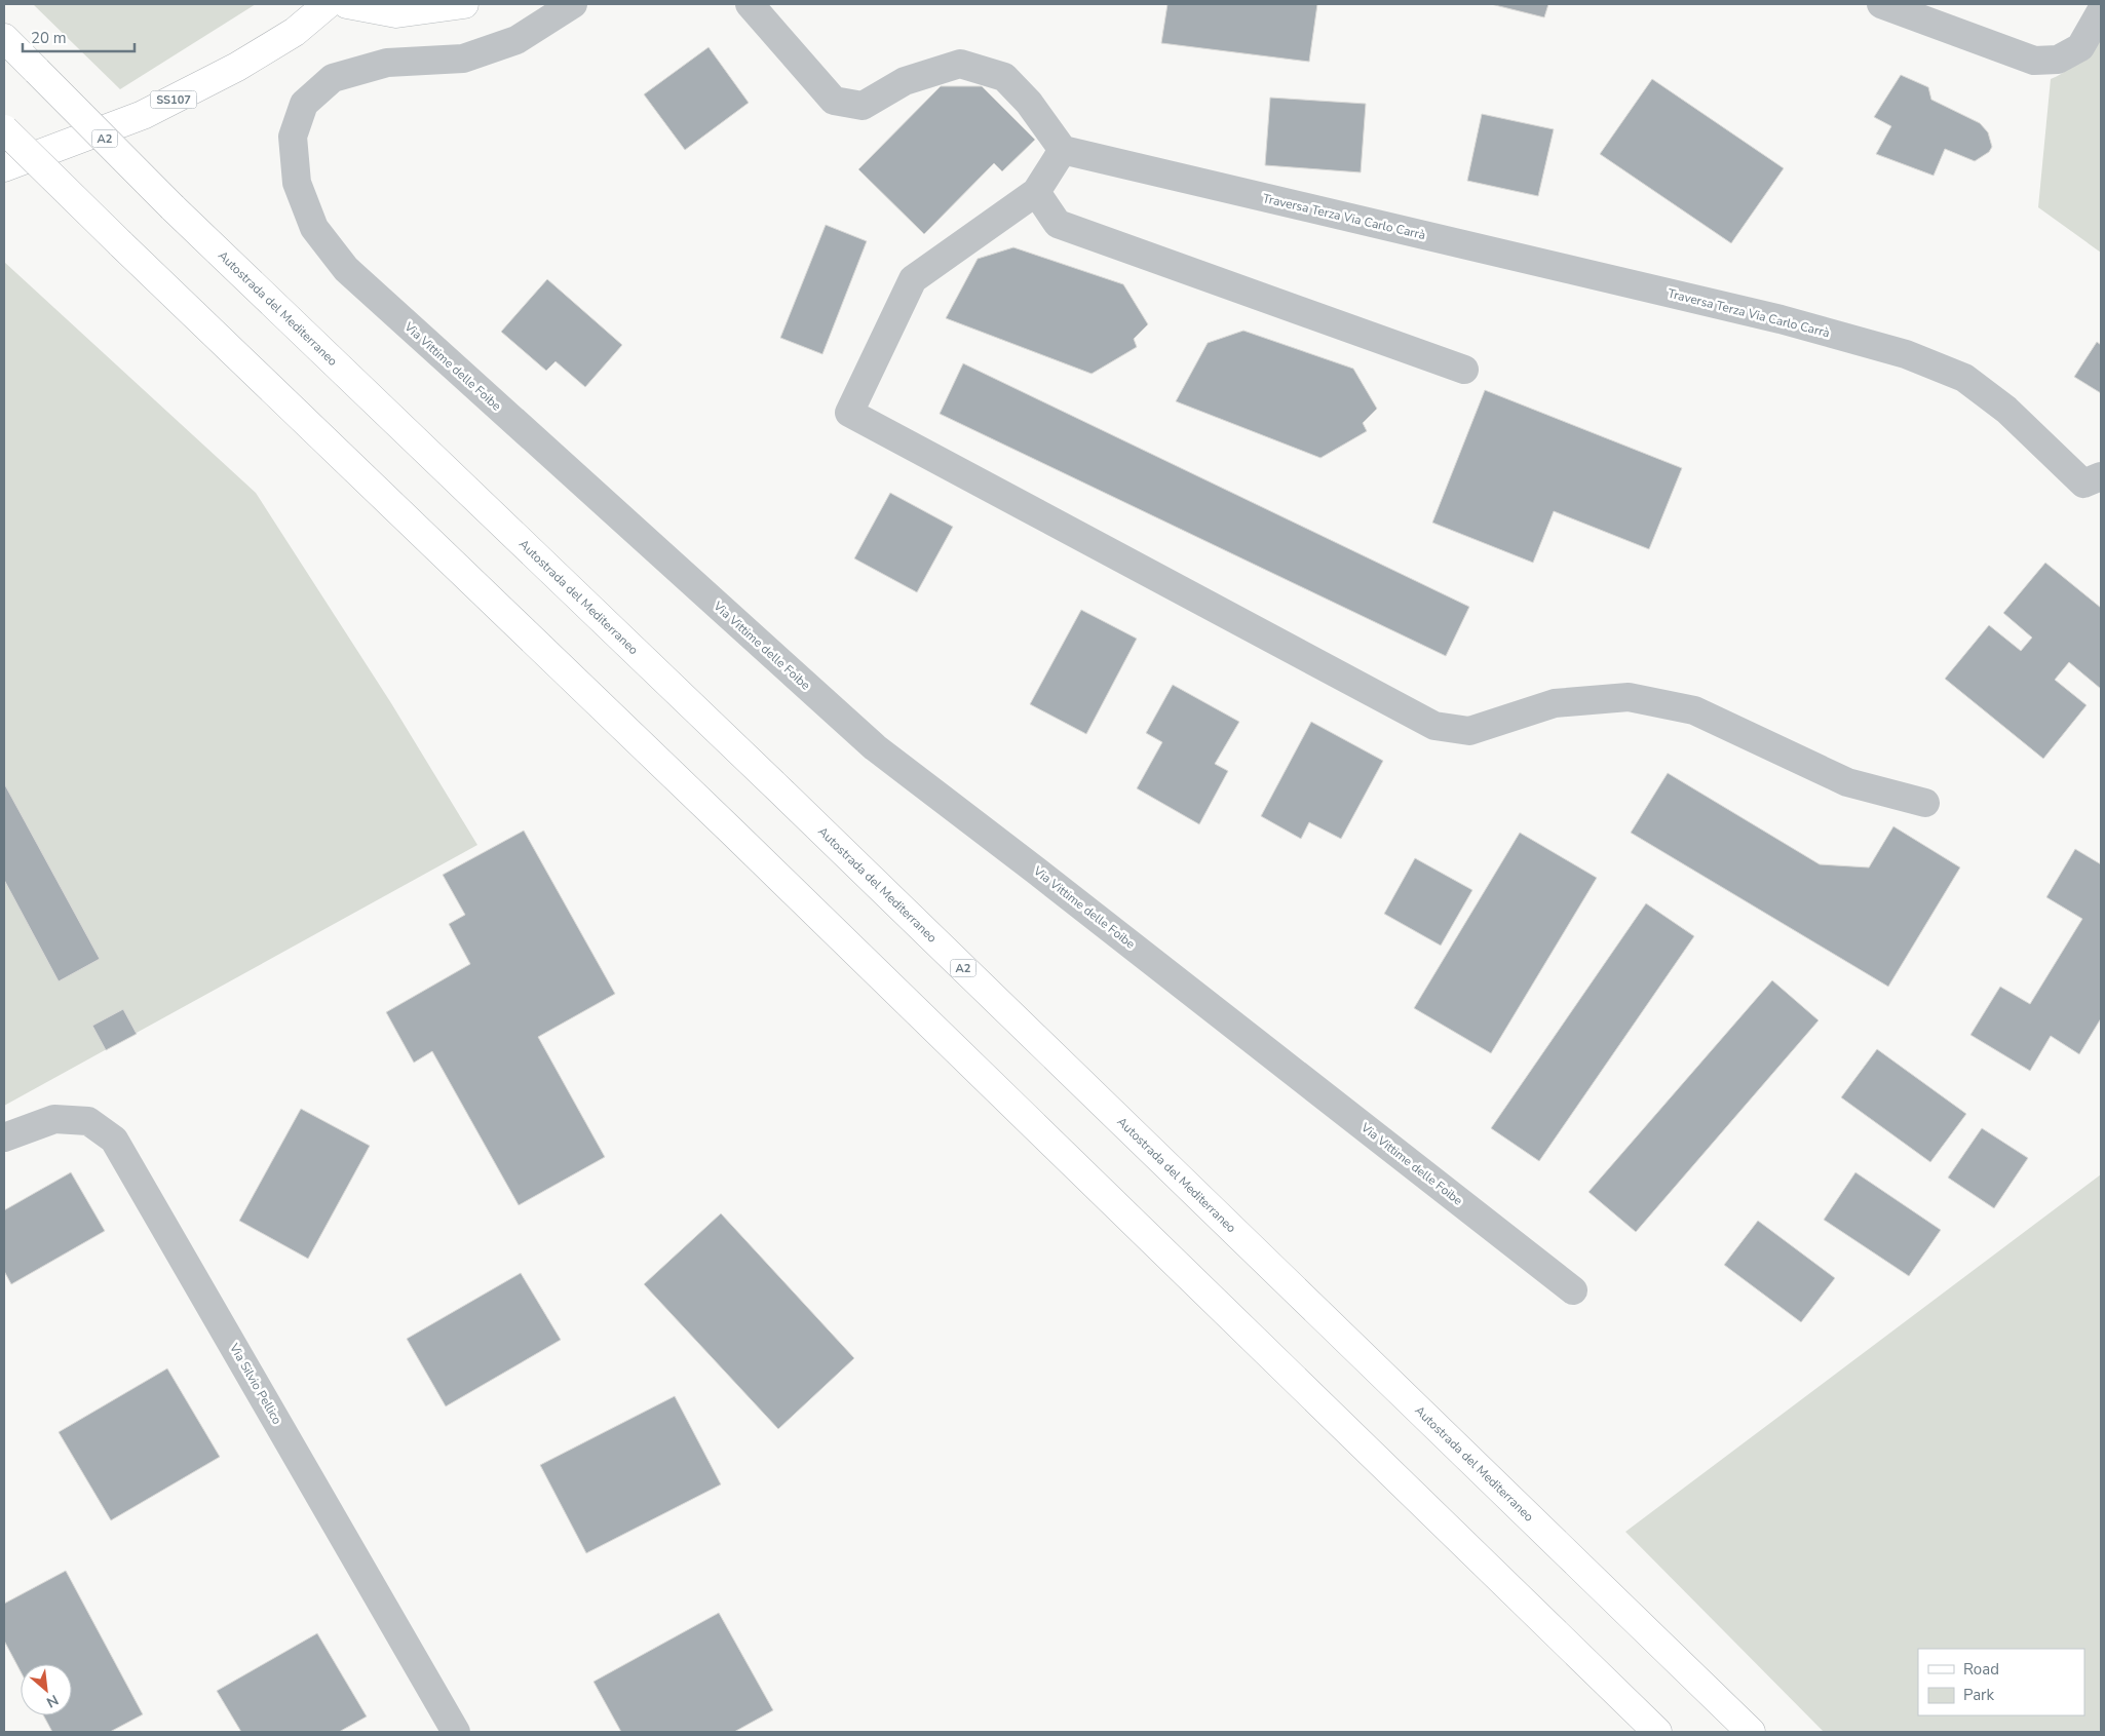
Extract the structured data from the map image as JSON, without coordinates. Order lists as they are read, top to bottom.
{
  "streets": {
    "main road": ["SS107", "A2", "Autostrada del Mediterraneo"],
    "street": ["Traversa Terza Via Carlo Carrà", "Via Vittime delle Foibe", "Via Silvio Pellico"]
  },
  "legend": ["Road", "Park"],
  "scale_bar": "20 m",
  "north": "bottom right"
}
